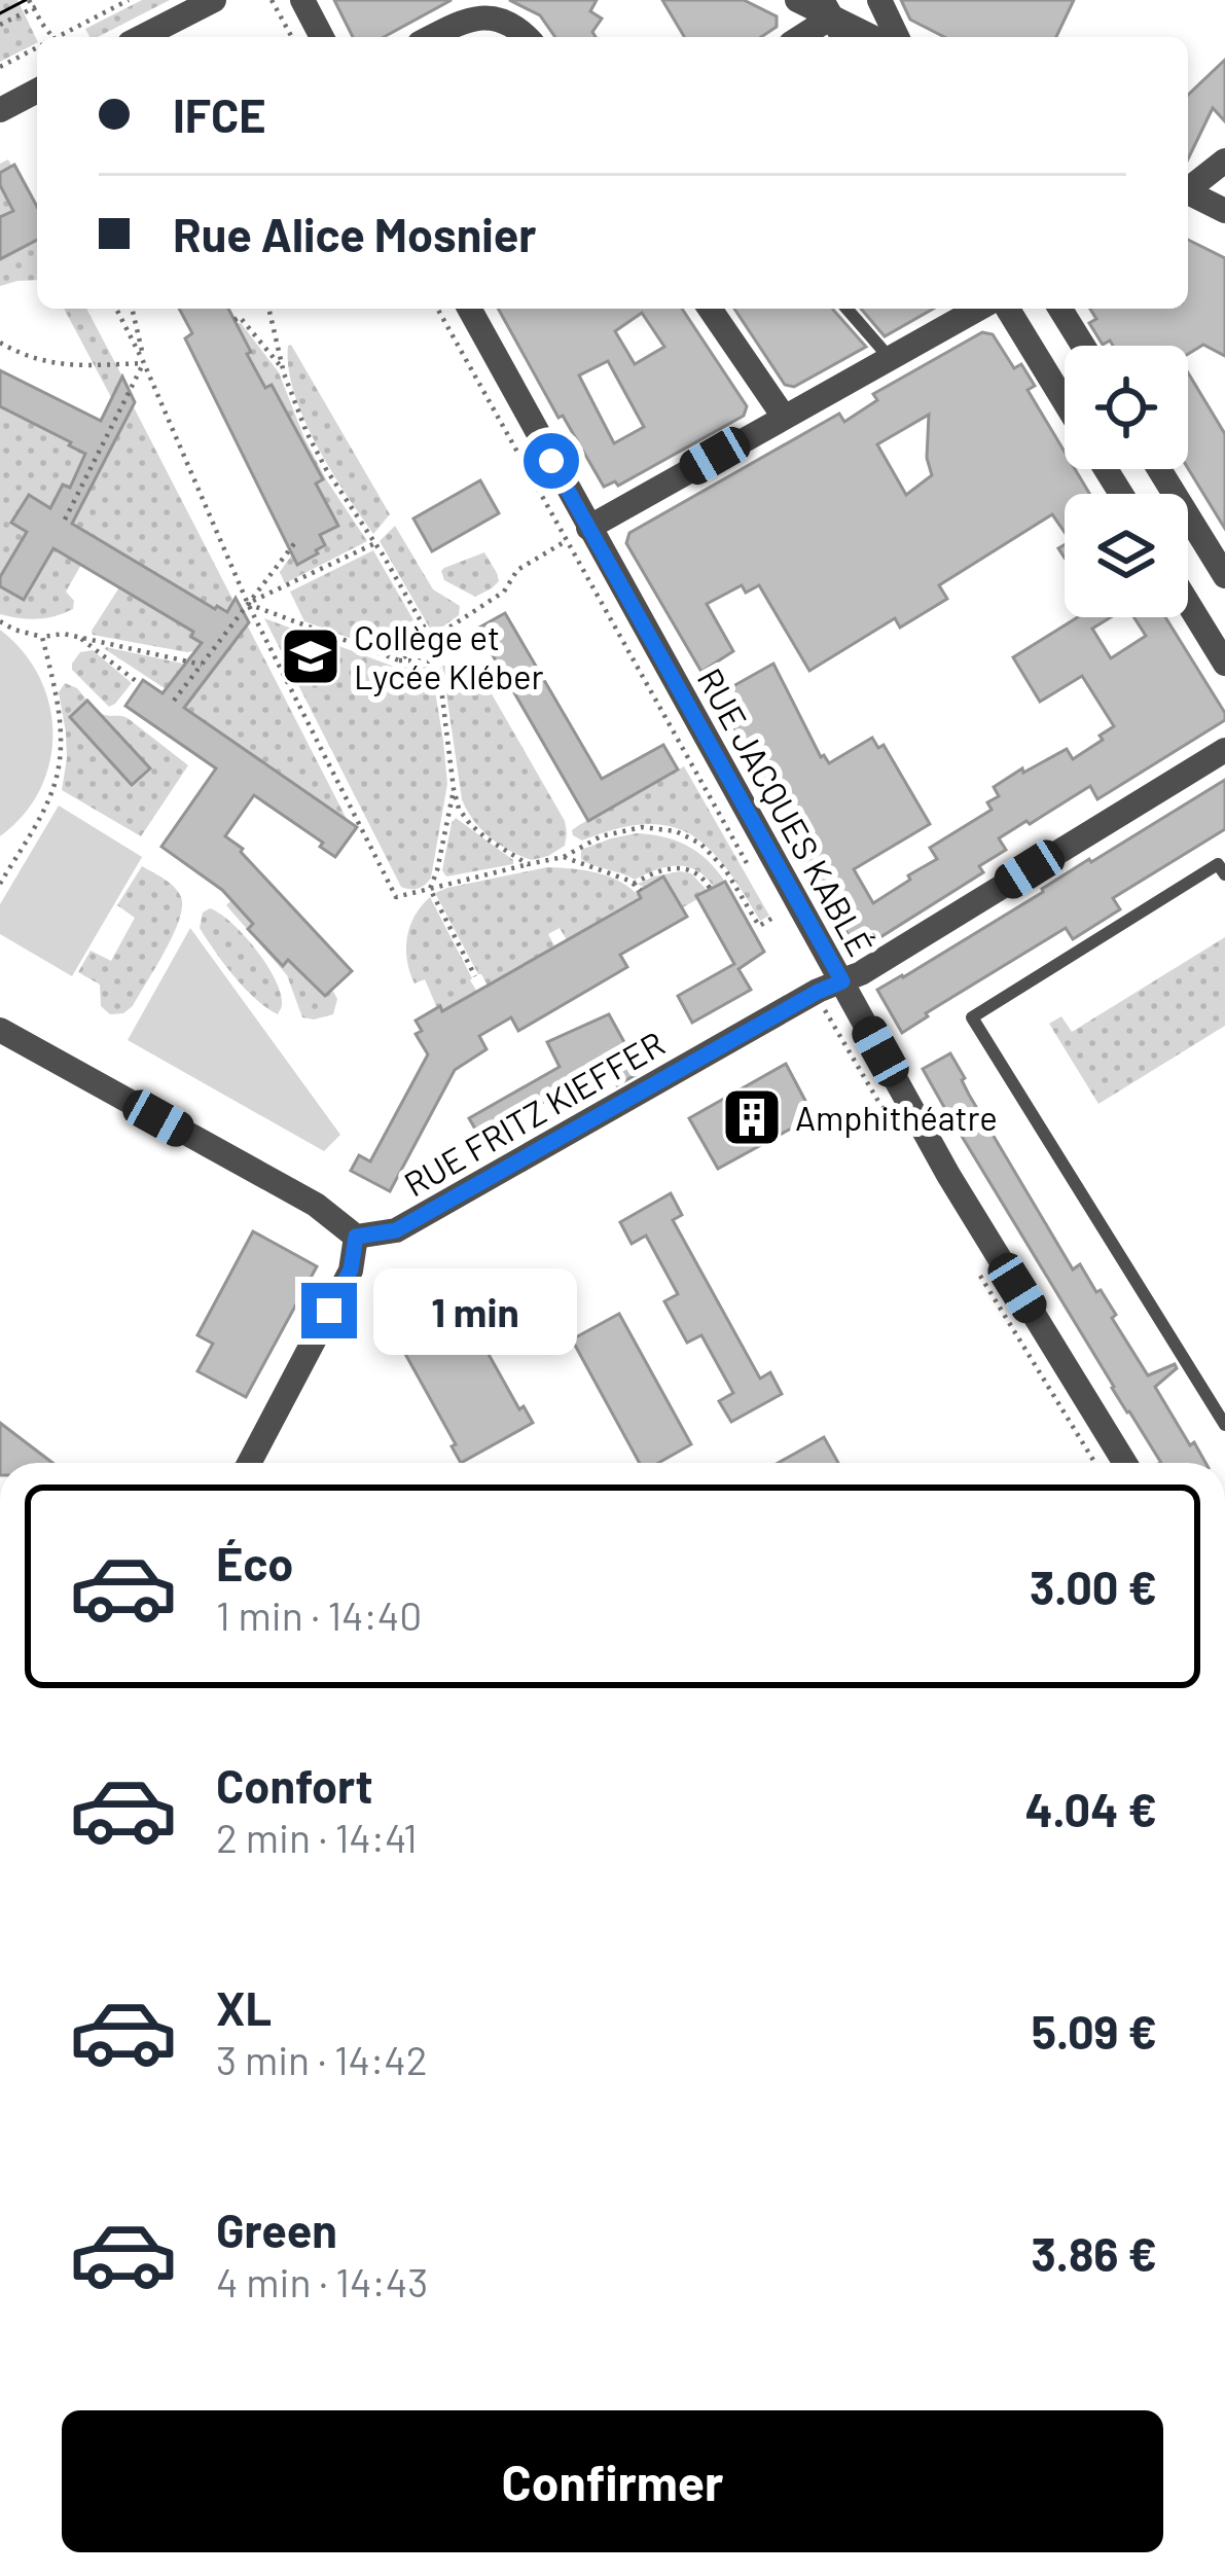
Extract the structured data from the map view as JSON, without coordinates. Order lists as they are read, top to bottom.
{
  "streets": {
    "street": ["RUE JACQUES KABLÉ", "RUE FRITZ KIEFFER"]
  },
  "crossings": [
    ["RUE JACQUES KABLÉ", "RUE FRITZ KIEFFER"]
  ],
  "places": {
    "school or university": ["Collège et Lycée Kléber"],
    "building": ["Amphithéatre"]
  },
  "page": {
    "banner": ["IFCE", "Rue Alice Mosnier"],
    "bubble": "1 min",
    "list": [
      {
        "name": "Éco",
        "note": "1 min · 14:40",
        "value": "3.00 €"
      },
      {
        "name": "Confort",
        "note": "2 min · 14:41",
        "value": "4.04 €"
      },
      {
        "name": "XL",
        "note": "3 min · 14:42",
        "value": "5.09 €"
      },
      {
        "name": "Green",
        "note": "4 min · 14:43",
        "value": "3.86 €"
      }
    ],
    "buttons": "Confirmer"
  }
}
